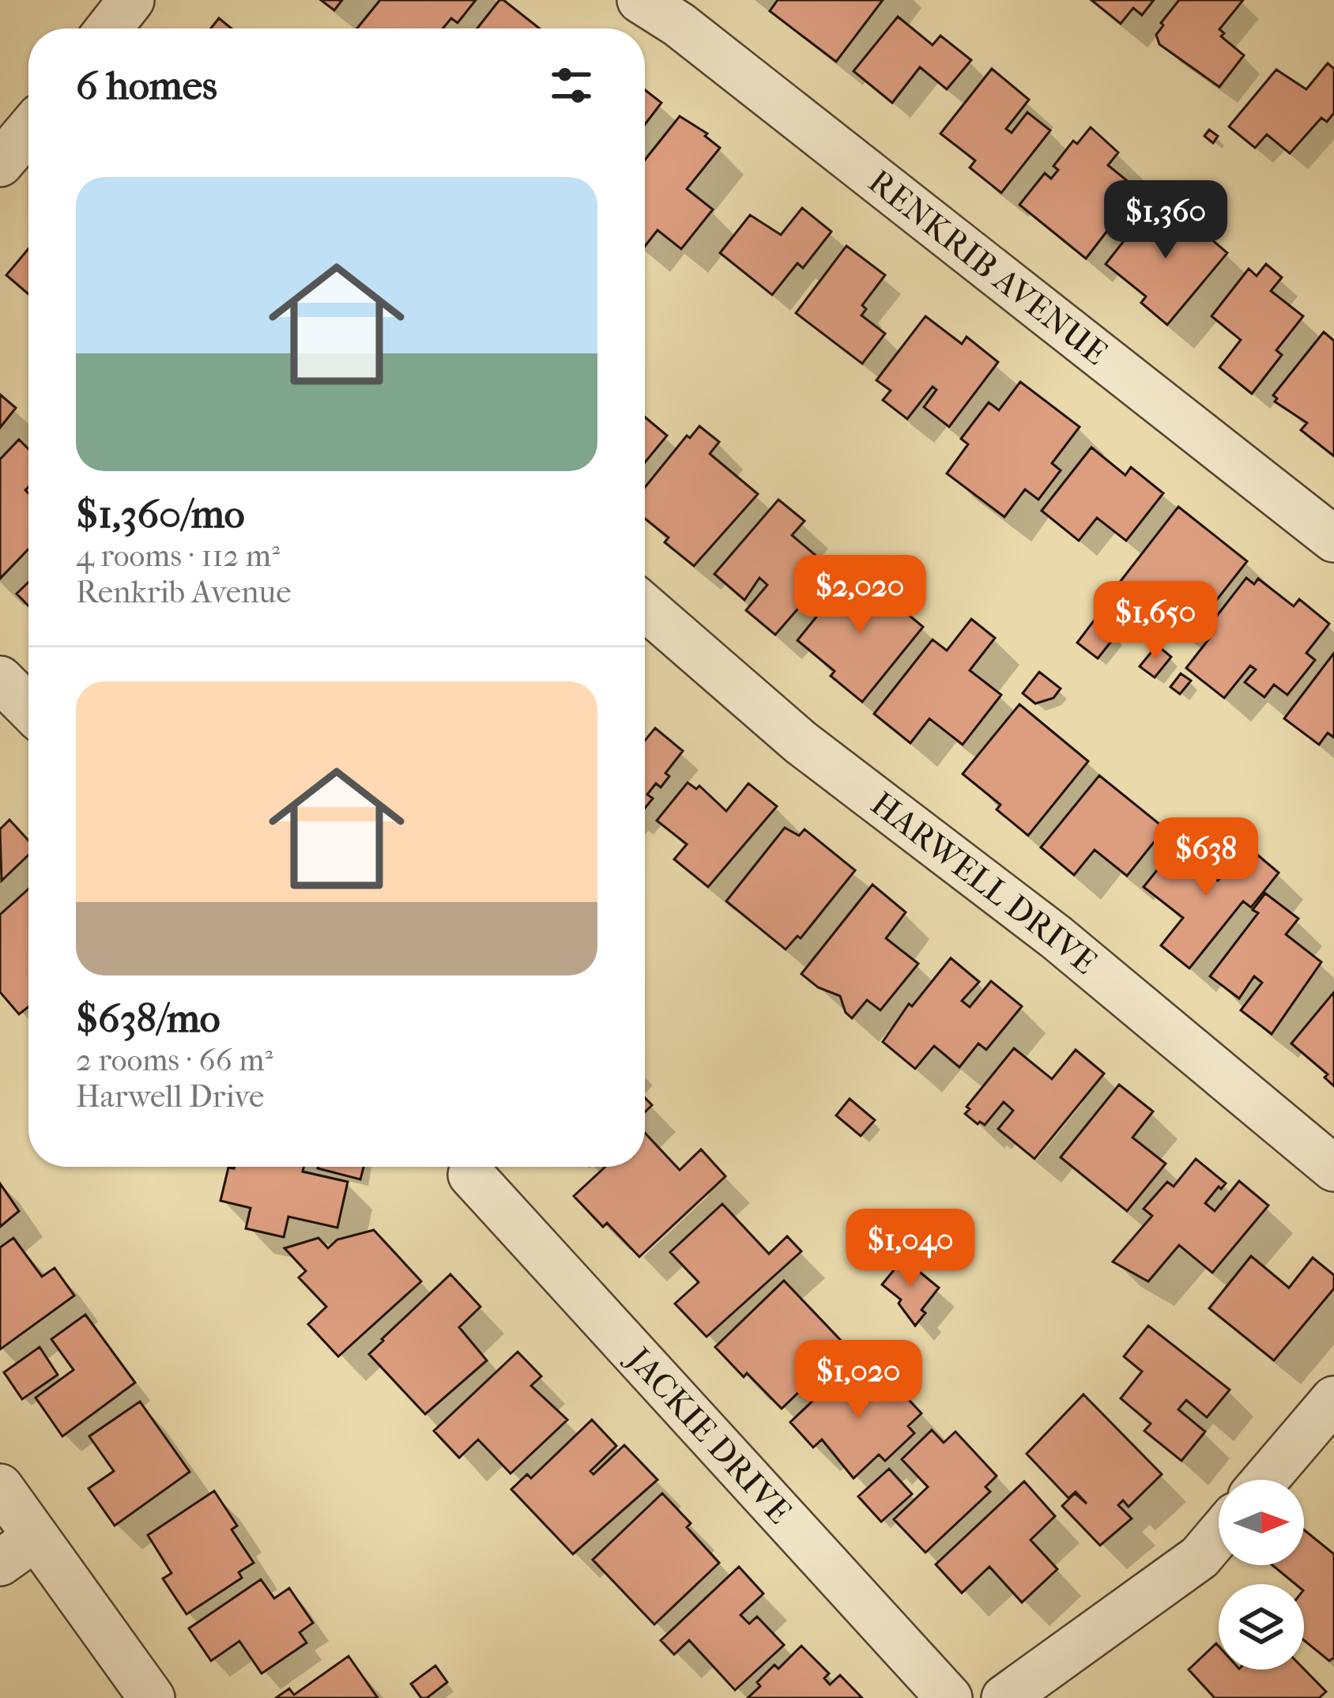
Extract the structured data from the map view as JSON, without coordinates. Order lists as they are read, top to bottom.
{
  "streets": {
    "street": ["RENKRIB AVENUE", "HARWELL DRIVE", "JACKIE DRIVE"]
  },
  "north": "right",
  "page": {
    "heading": "6 homes",
    "list": [
      {
        "name": "$1,360/mo",
        "note": "4 rooms · 112 m² · Renkrib Avenue"
      },
      {
        "name": "$638/mo",
        "note": "2 rooms · 66 m² · Harwell Drive"
      }
    ],
    "price": [
      "$1,360",
      "$2,020",
      "$1,650",
      "$638",
      "$1,040",
      "$1,020"
    ]
  }
}
